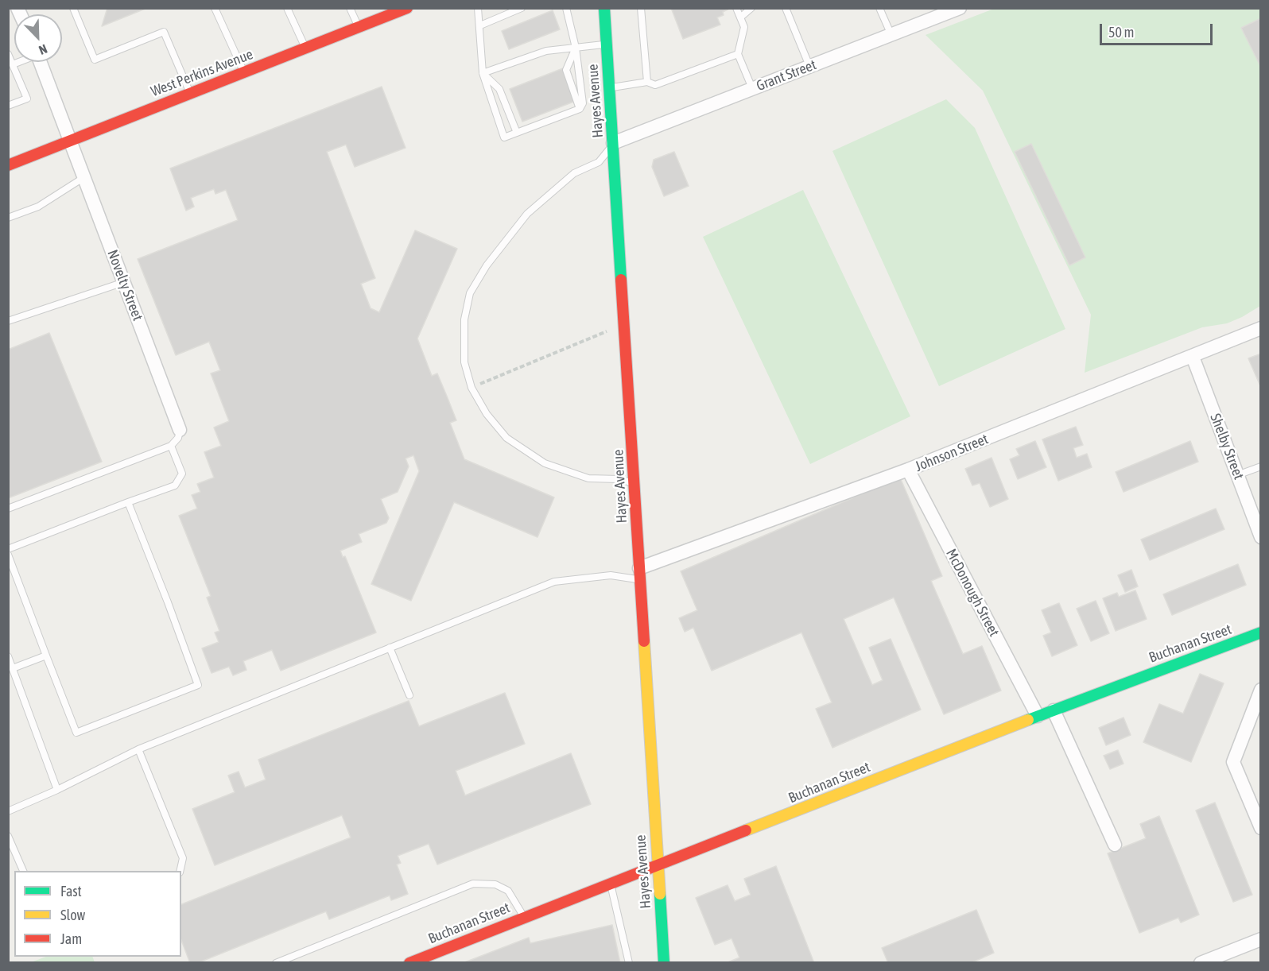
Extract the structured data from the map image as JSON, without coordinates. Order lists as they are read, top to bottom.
{
  "streets": {
    "main road": ["West Perkins Avenue", "Hayes Avenue", "Buchanan Street"],
    "street": [
      "Grant Street",
      "Novelty Street",
      "Shelby Street",
      "Johnson Street",
      "McDonough Street"
    ]
  },
  "crossings": [
    ["West Perkins Avenue", "Novelty Street"],
    ["Grant Street", "Hayes Avenue"],
    ["Hayes Avenue", "Johnson Street"],
    ["Hayes Avenue", "Buchanan Street"],
    ["Shelby Street", "Johnson Street"],
    ["Johnson Street", "McDonough Street"],
    ["McDonough Street", "Buchanan Street"]
  ],
  "legend": ["Fast", "Slow", "Jam"],
  "scale_bar": "50 m",
  "north": "bottom right"
}
